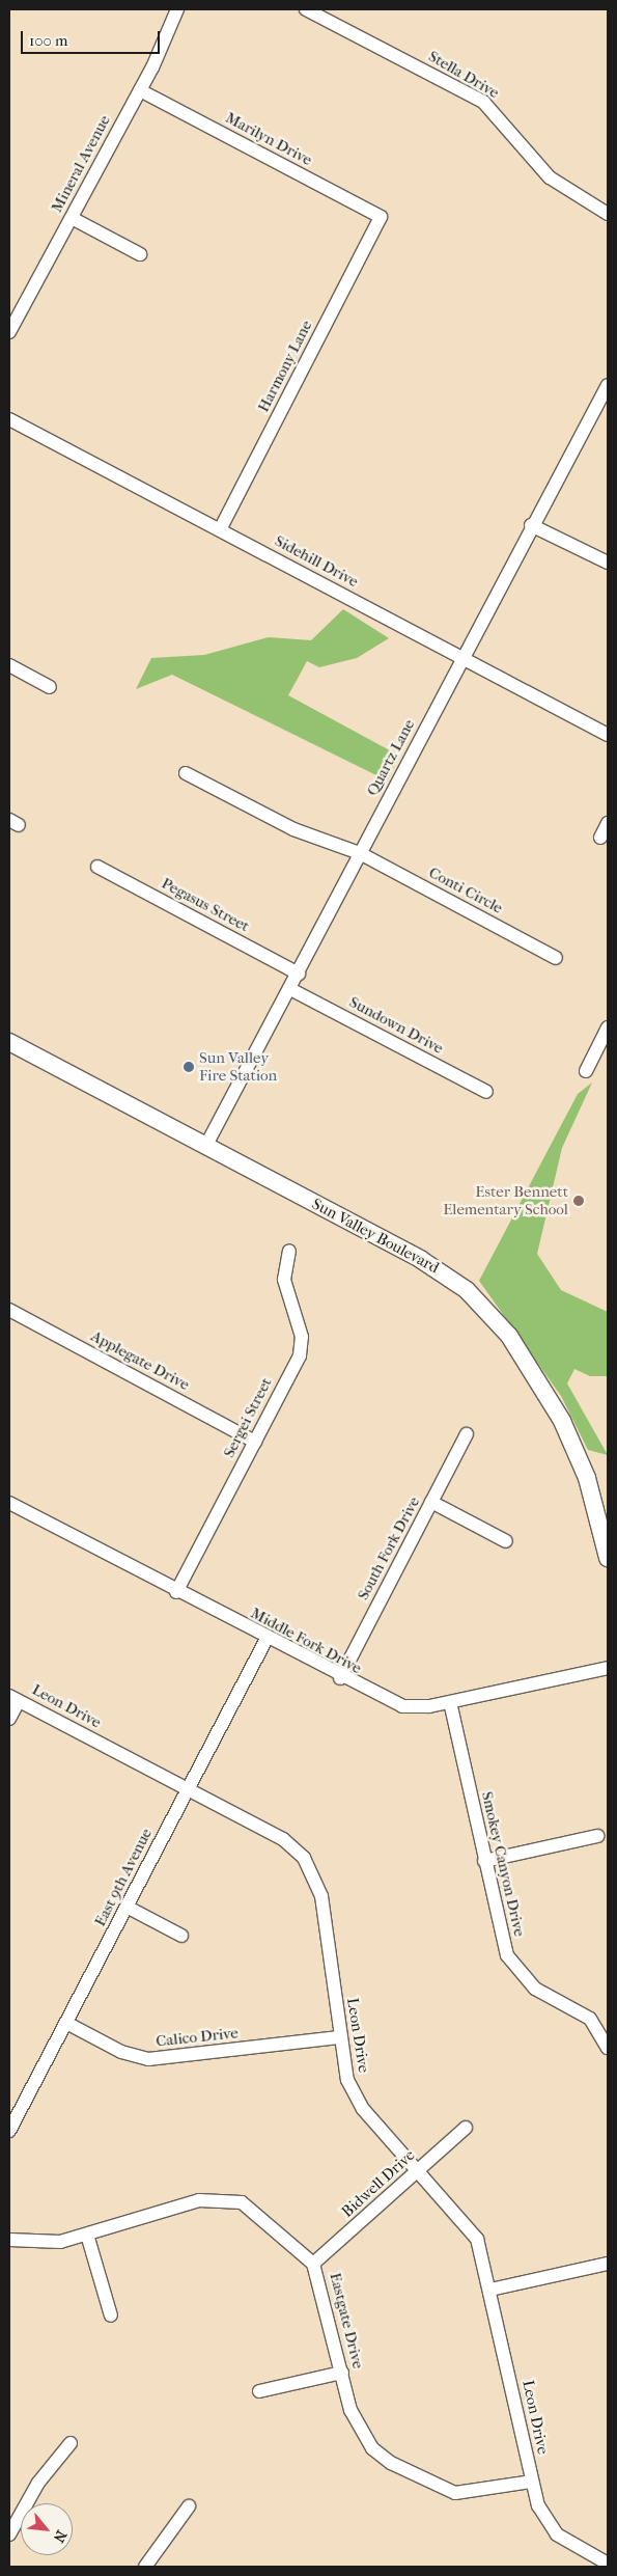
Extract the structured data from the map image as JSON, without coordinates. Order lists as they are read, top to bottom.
{
  "streets": {
    "main road": ["Sun Valley Boulevard"],
    "street": [
      "Stella Drive",
      "Marilyn Drive",
      "Mineral Avenue",
      "Harmony Lane",
      "Sidehill Drive",
      "Quartz Lane",
      "Conti Circle",
      "Pegasus Street",
      "Sundown Drive",
      "Applegate Drive",
      "Sergei Street",
      "South Fork Drive",
      "Middle Fork Drive",
      "Leon Drive",
      "Smokey Canyon Drive",
      "East 9th Avenue",
      "Calico Drive",
      "Bidwell Drive",
      "Eastgate Drive"
    ]
  },
  "crossings": [
    ["Marilyn Drive", "Mineral Avenue"],
    ["Marilyn Drive", "Harmony Lane"],
    ["Harmony Lane", "Sidehill Drive"],
    ["Sidehill Drive", "Quartz Lane"],
    ["Quartz Lane", "Conti Circle"],
    ["Quartz Lane", "Pegasus Street"],
    ["Quartz Lane", "Sundown Drive"],
    ["Quartz Lane", "Sun Valley Boulevard"],
    ["Applegate Drive", "Sergei Street"],
    ["Sergei Street", "Middle Fork Drive"],
    ["South Fork Drive", "Middle Fork Drive"],
    ["Middle Fork Drive", "Smokey Canyon Drive"],
    ["Middle Fork Drive", "East 9th Avenue"],
    ["Leon Drive", "East 9th Avenue"],
    ["Leon Drive", "Calico Drive"],
    ["Leon Drive", "Bidwell Drive"],
    ["Leon Drive", "Eastgate Drive"],
    ["East 9th Avenue", "Calico Drive"],
    ["Bidwell Drive", "Eastgate Drive"]
  ],
  "places": ["Sun Valley Fire Station", "Ester Bennett Elementary School"],
  "scale_bar": "100 m",
  "north": "bottom right"
}
